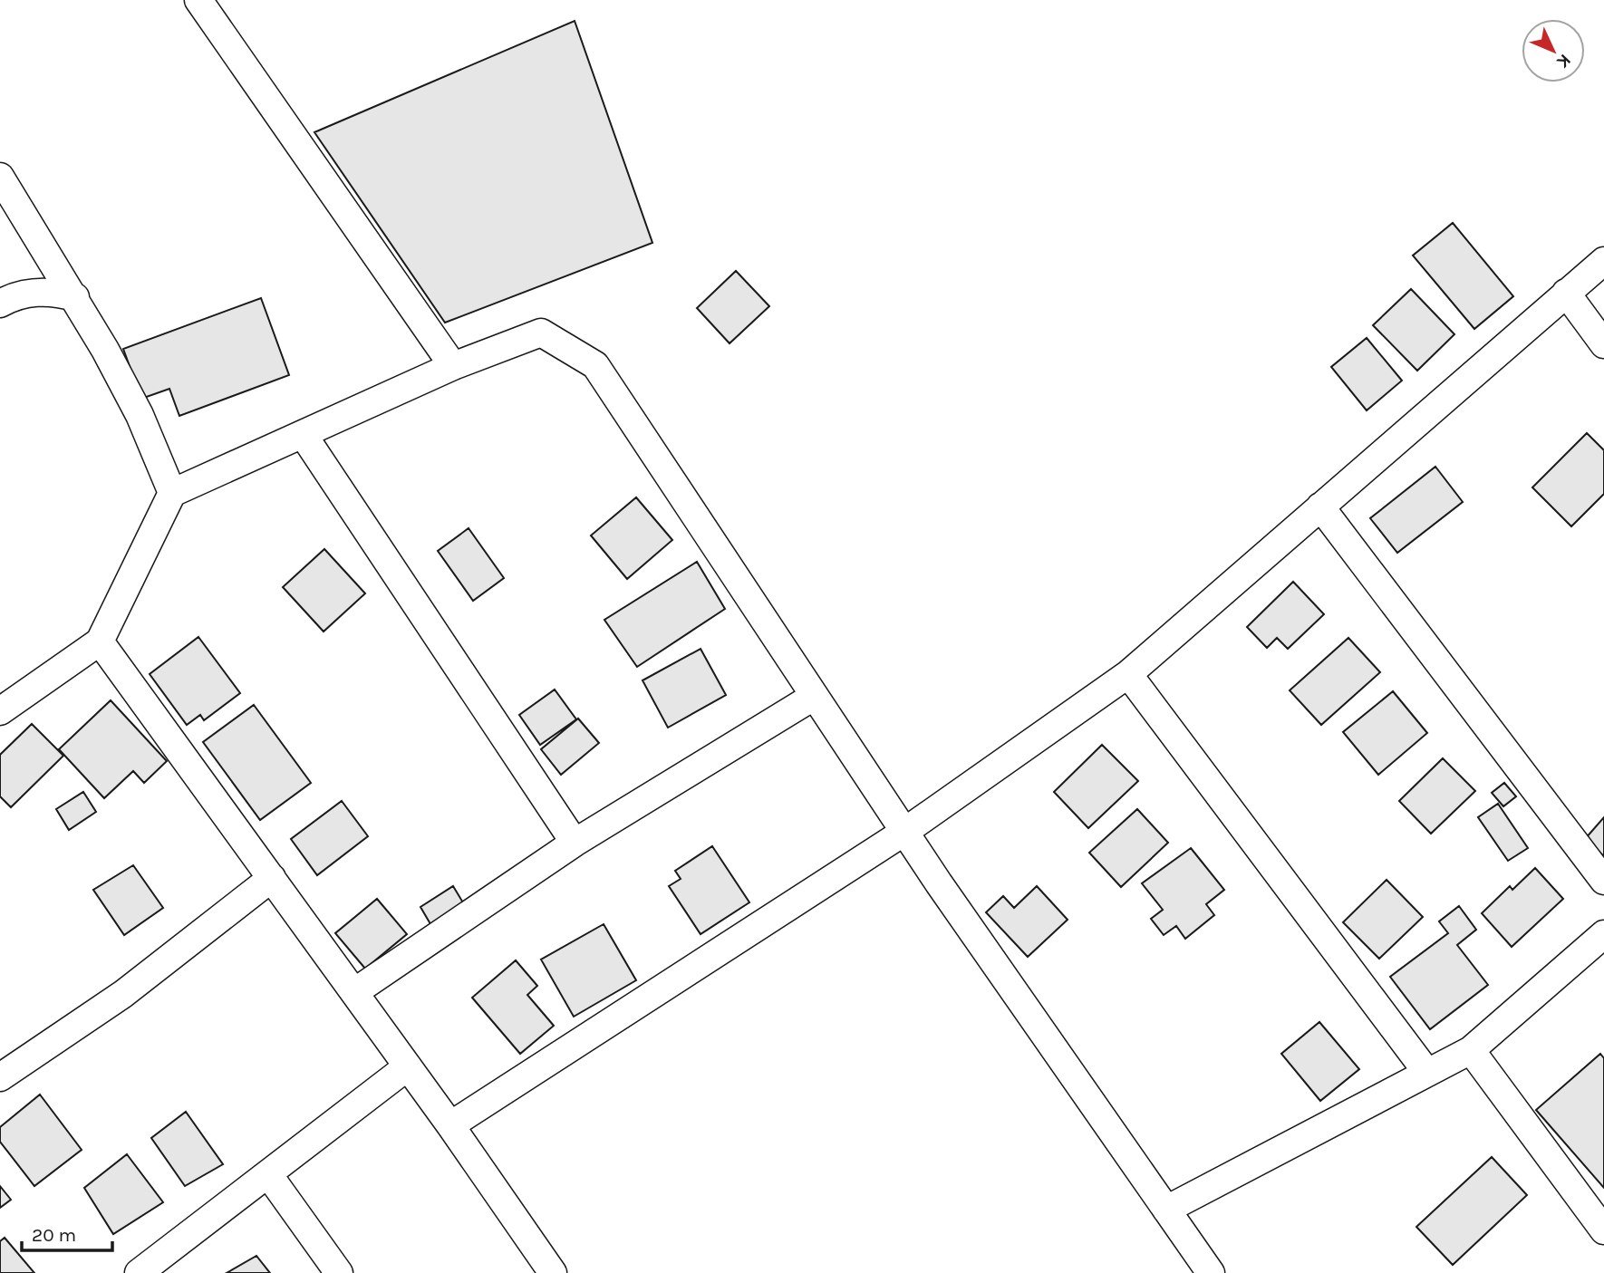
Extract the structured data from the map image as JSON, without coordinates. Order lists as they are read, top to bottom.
{
  "scale_bar": "20 m",
  "north": "bottom right"
}
